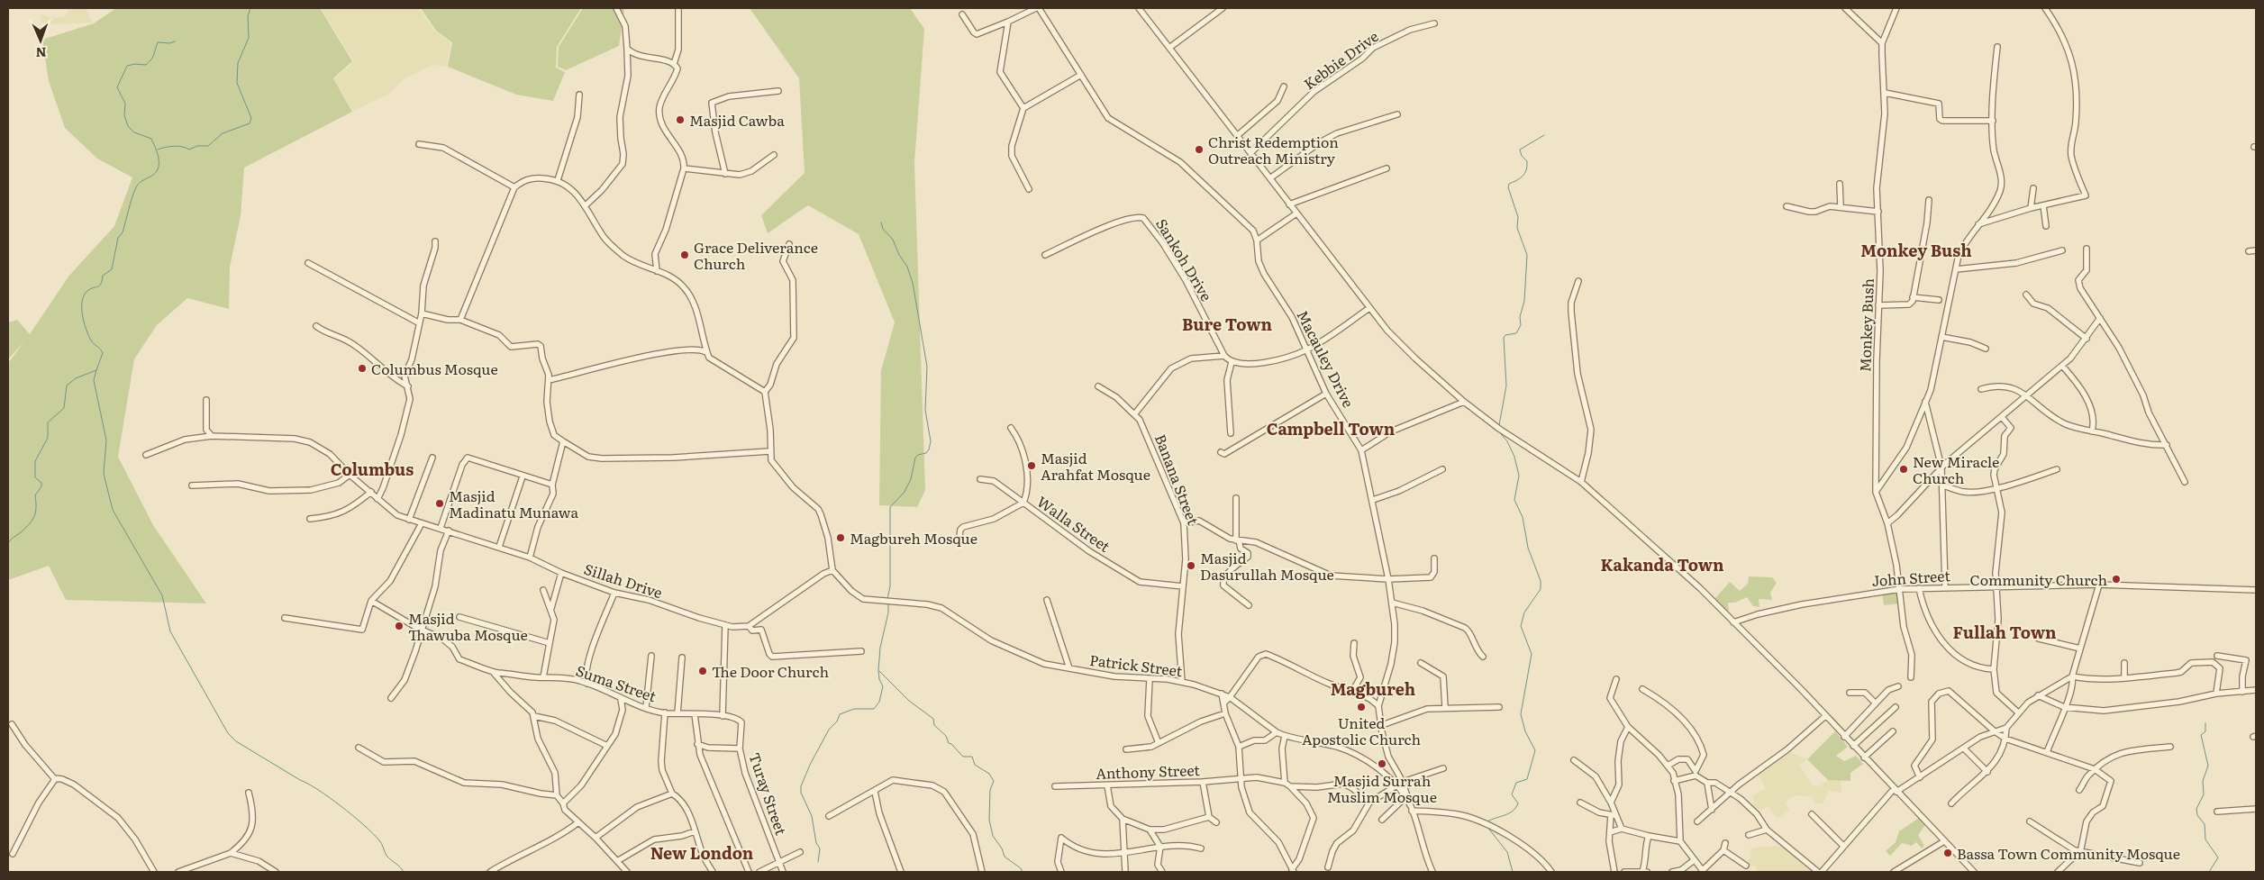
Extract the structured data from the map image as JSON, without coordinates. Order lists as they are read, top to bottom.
{
  "streets": {
    "street": [
      "Kebbie Drive",
      "Sankoh Drive",
      "Monkey Bush",
      "Macauley Drive",
      "Banana Street",
      "Walla Street",
      "John Street",
      "Sillah Drive",
      "Patrick Street",
      "Suma Street",
      "Anthony Street",
      "Turay Street"
    ]
  },
  "crossings": [
    ["Monkey Bush", "John Street"],
    ["Macauley Drive", "Patrick Street"],
    ["Banana Street", "Walla Street"],
    ["Banana Street", "Patrick Street"],
    ["Suma Street", "Turay Street"]
  ],
  "districts": [
    "Monkey Bush",
    "Bure Town",
    "Campbell Town",
    "Columbus",
    "Kakanda Town",
    "Fullah Town",
    "Magbureh",
    "New London"
  ],
  "places": [
    "Masjid Cawba",
    "Christ Redemption Outreach Ministry",
    "Grace Deliverance Church",
    "Columbus Mosque",
    "Masjid Arahfat Mosque",
    "New Miracle Church",
    "Masjid Madinatu Munawa",
    "Magbureh Mosque",
    "Masjid Dasurullah Mosque",
    "Community Church",
    "Masjid Thawuba Mosque",
    "The Door Church",
    "United Apostolic Church",
    "Masjid Surrah Muslim Mosque",
    "Bassa Town Community Mosque"
  ],
  "north": "bottom"
}
